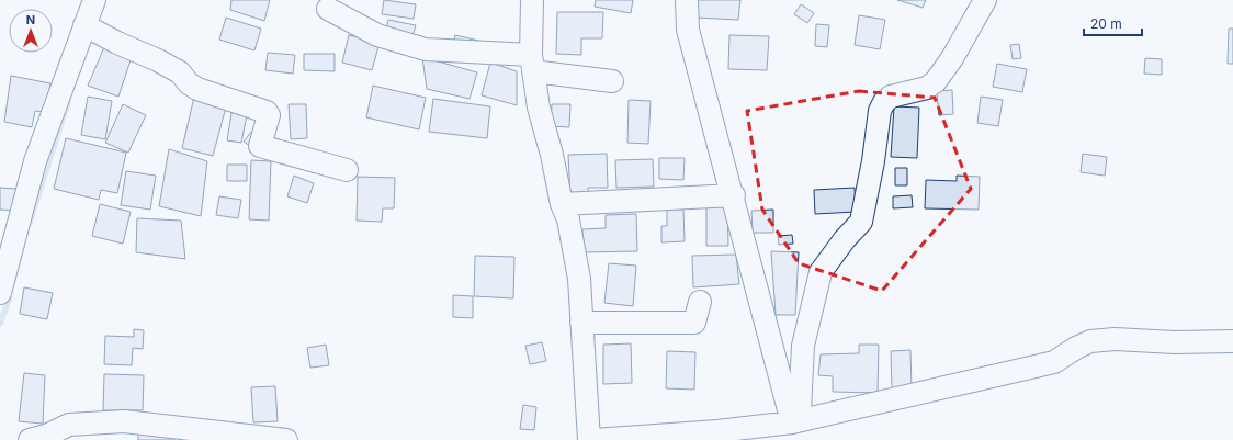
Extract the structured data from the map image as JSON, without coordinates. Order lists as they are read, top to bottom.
{
  "scale_bar": "20 m",
  "north": "top"
}
